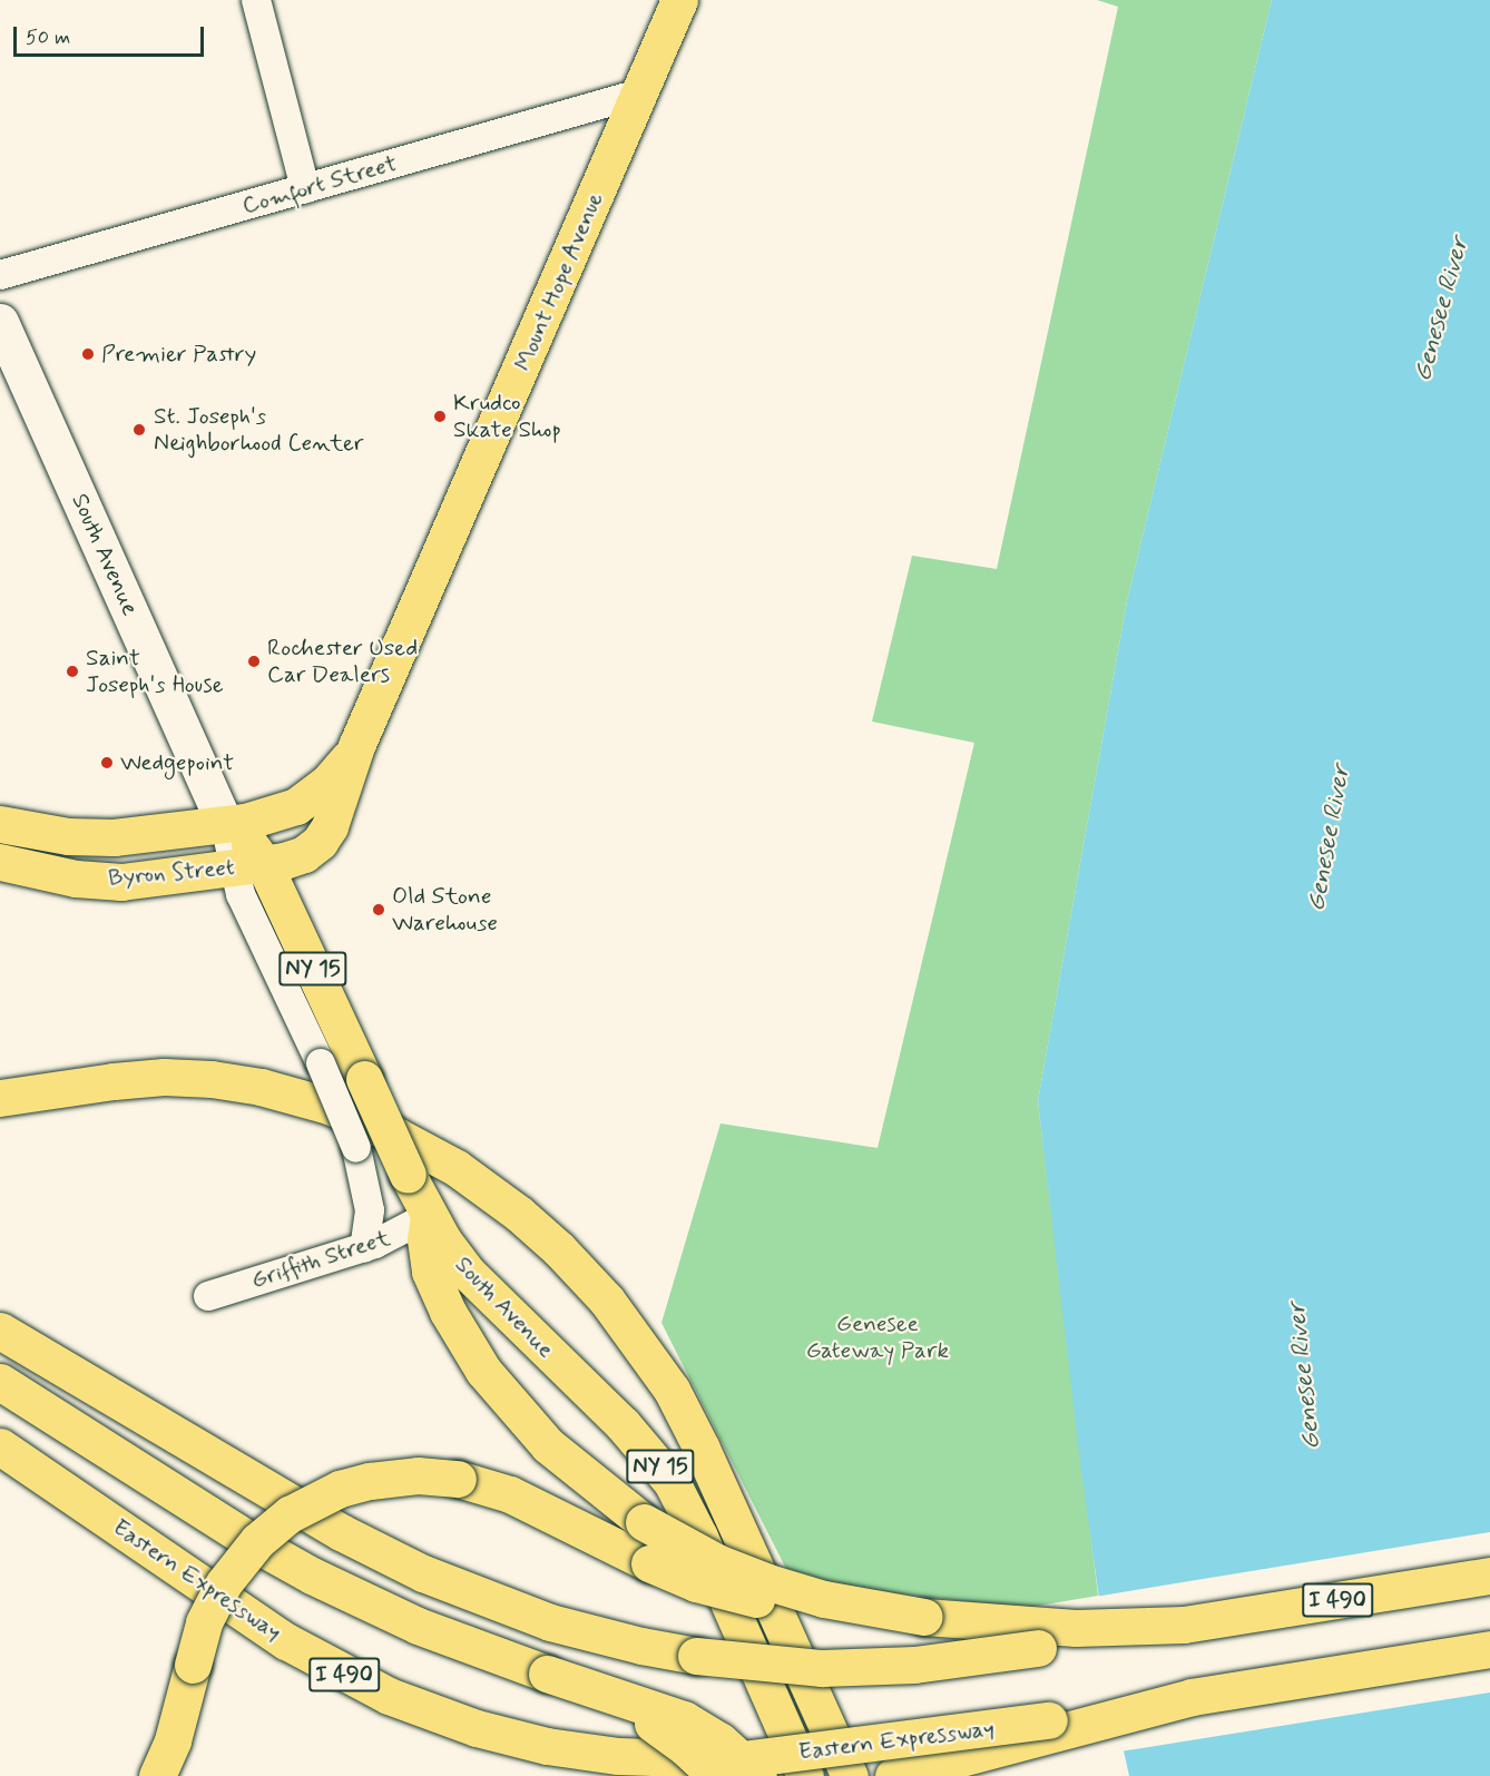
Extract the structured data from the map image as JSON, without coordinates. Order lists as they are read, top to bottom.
{
  "streets": {
    "main road": [
      "Mount Hope Avenue",
      "South Avenue",
      "Byron Street",
      "NY 15",
      "Eastern Expressway",
      "I 490"
    ],
    "street": ["Comfort Street", "Griffith Street"]
  },
  "crossings": [
    ["Comfort Street", "Mount Hope Avenue"],
    ["Mount Hope Avenue", "South Avenue"],
    ["Mount Hope Avenue", "Byron Street"],
    ["South Avenue", "Byron Street"],
    ["South Avenue", "Griffith Street"],
    ["Eastern Expressway", "I 490"]
  ],
  "water": ["Genesee River"],
  "parks": ["Genesee Gateway Park"],
  "places": [
    "Premier Pastry",
    "Krudco Skate Shop",
    "St. Joseph's Neighborhood Center",
    "Rochester Used Car Dealers",
    "Saint Joseph's House",
    "Wedgepoint",
    "Old Stone Warehouse"
  ],
  "scale_bar": "50 m"
}
